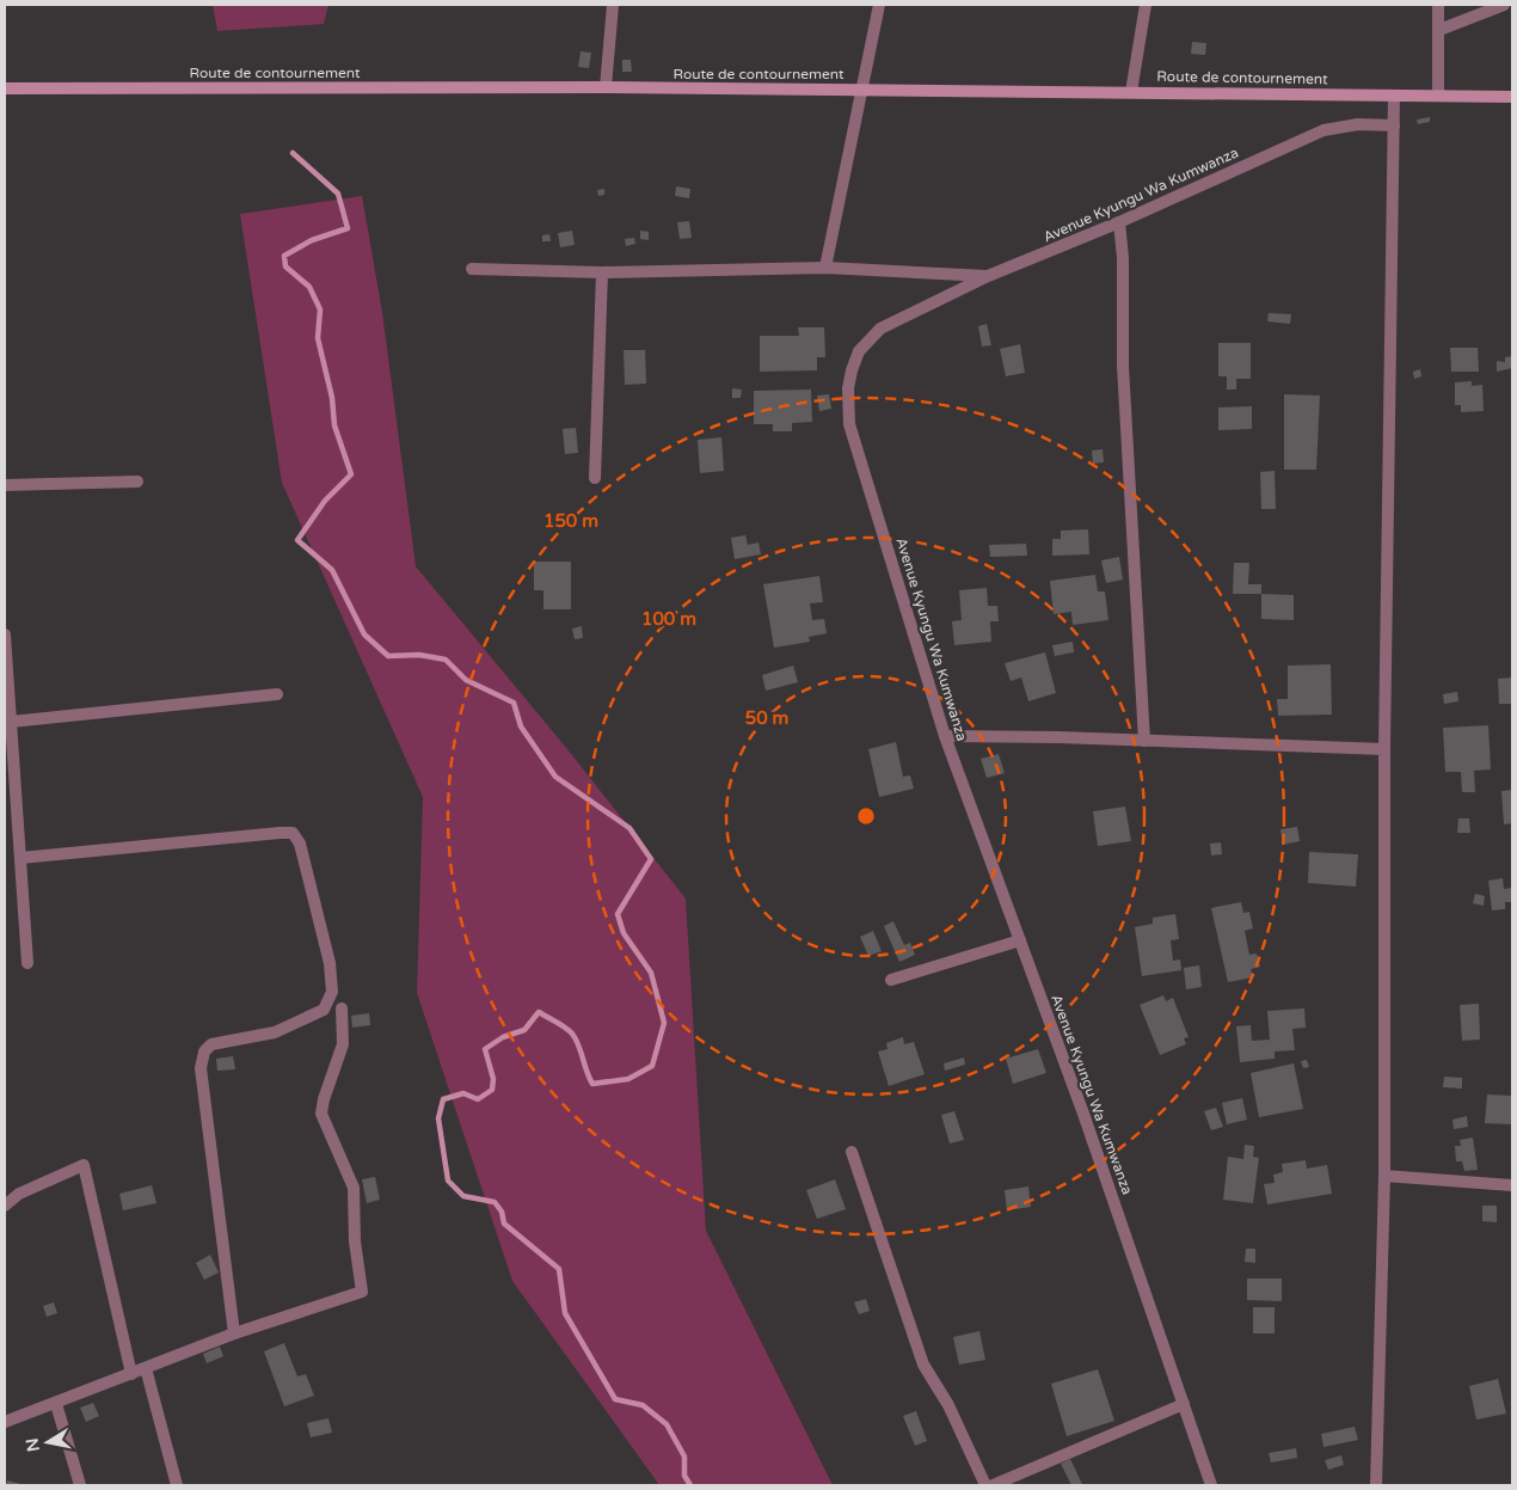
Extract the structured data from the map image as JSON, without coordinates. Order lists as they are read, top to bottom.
{
  "streets": {
    "street": ["Route de contournement", "Avenue Kyungu Wa Kumwanza"]
  },
  "north": "left",
  "rings": ["150 m", "100 m", "50 m"]
}
